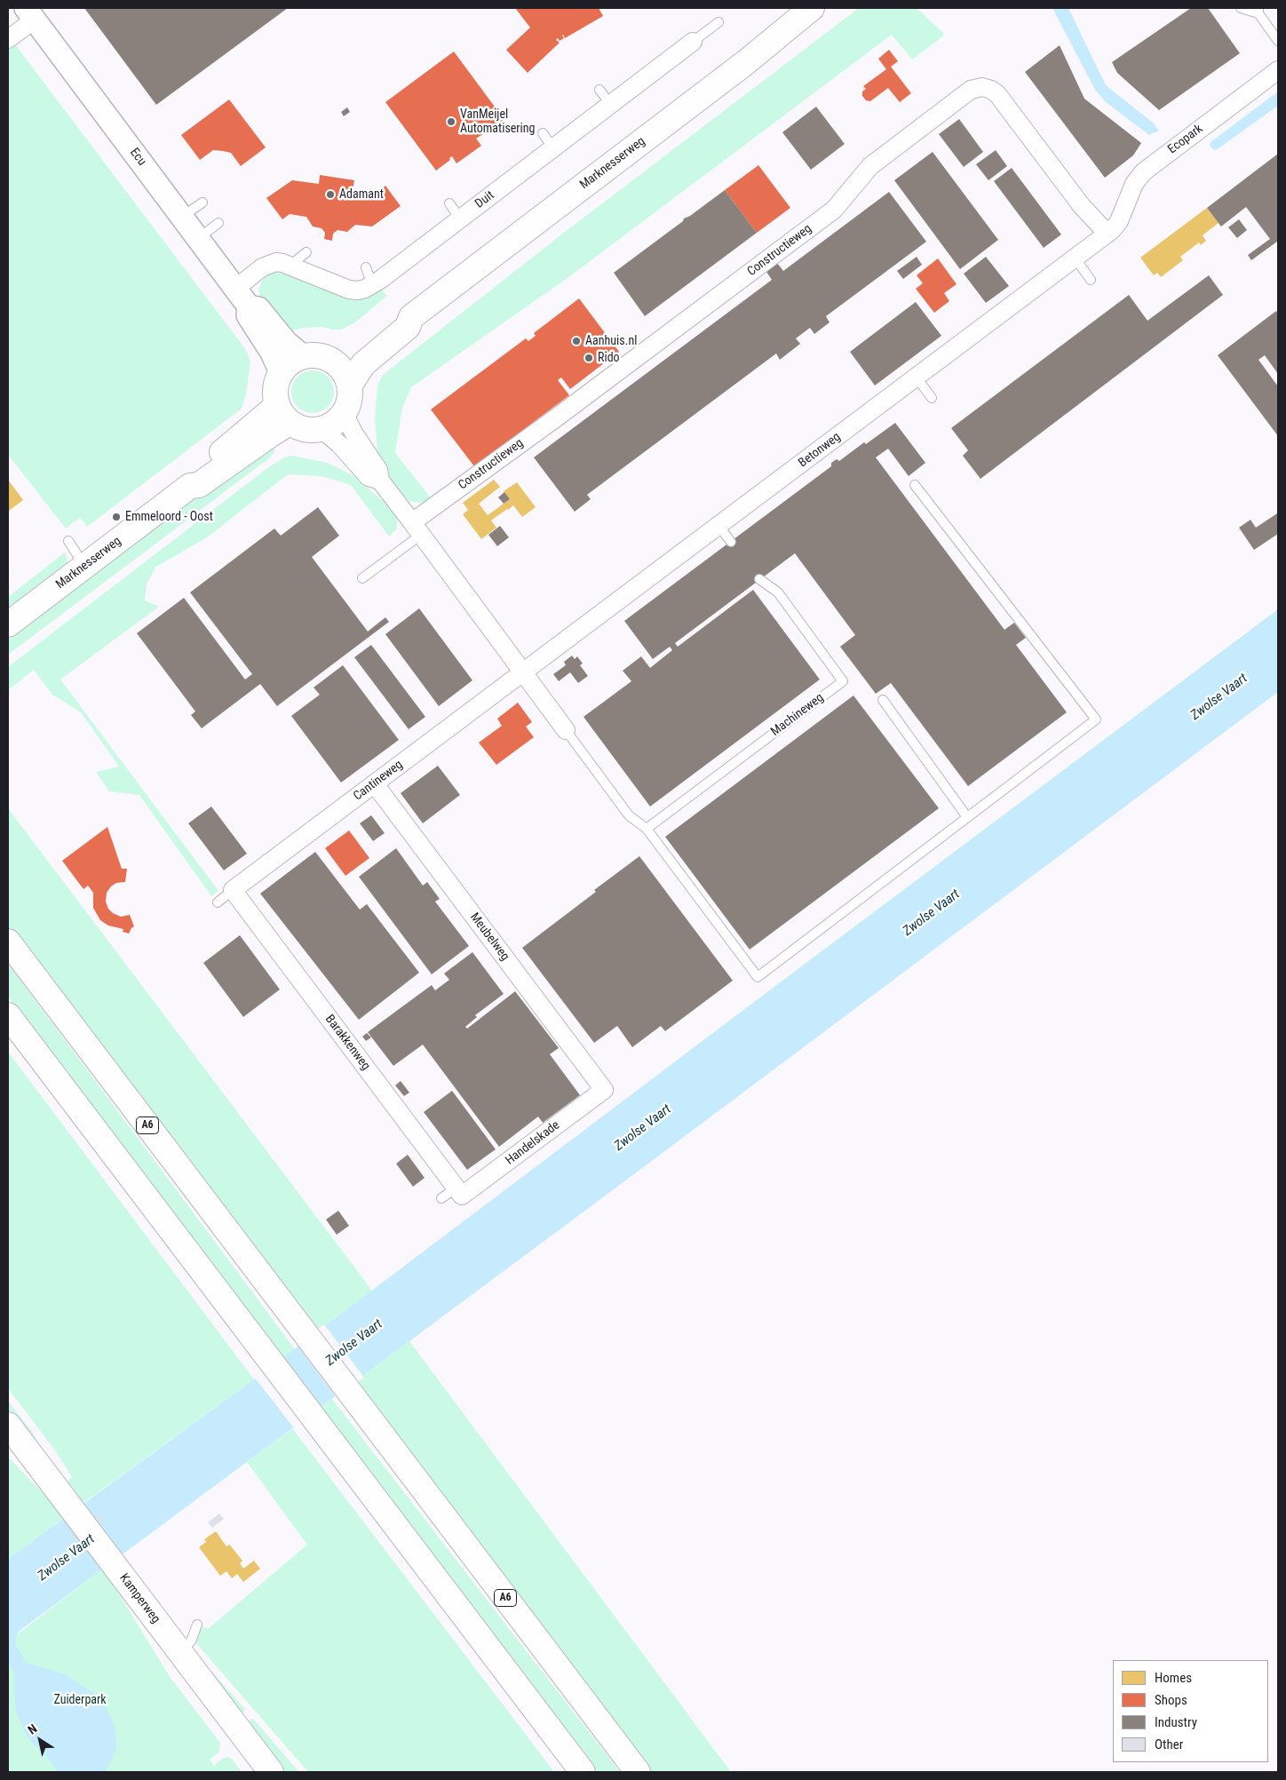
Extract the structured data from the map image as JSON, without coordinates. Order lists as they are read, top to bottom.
{
  "streets": {
    "main road": ["Marknesserweg", "A6", "Kamperweg"],
    "street": [
      "Ecopark",
      "Ecu",
      "Duit",
      "Constructieweg",
      "Betonweg",
      "Cantineweg",
      "Meubelweg",
      "Barakkenweg",
      "Handelskade"
    ],
    "lane": ["Machineweg"]
  },
  "crossings": [
    ["Ecopark", "Constructieweg"],
    ["Ecopark", "Betonweg"],
    ["Ecu", "Marknesserweg"],
    ["Ecu", "Duit"],
    ["Constructieweg", "Betonweg"],
    ["Betonweg", "Cantineweg"],
    ["Cantineweg", "Meubelweg"],
    ["Cantineweg", "Barakkenweg"],
    ["Meubelweg", "Handelskade"],
    ["Barakkenweg", "Handelskade"]
  ],
  "water": ["Zwolse Vaart"],
  "parks": ["Zuiderpark"],
  "places": [
    "VanMeijel Automatisering",
    "Adamant",
    "Aanhuis.nl",
    "Rido",
    "Emmeloord - Oost"
  ],
  "legend": [
    "Homes",
    "Shops",
    "Industry",
    "Other"
  ],
  "north": "top left"
}
